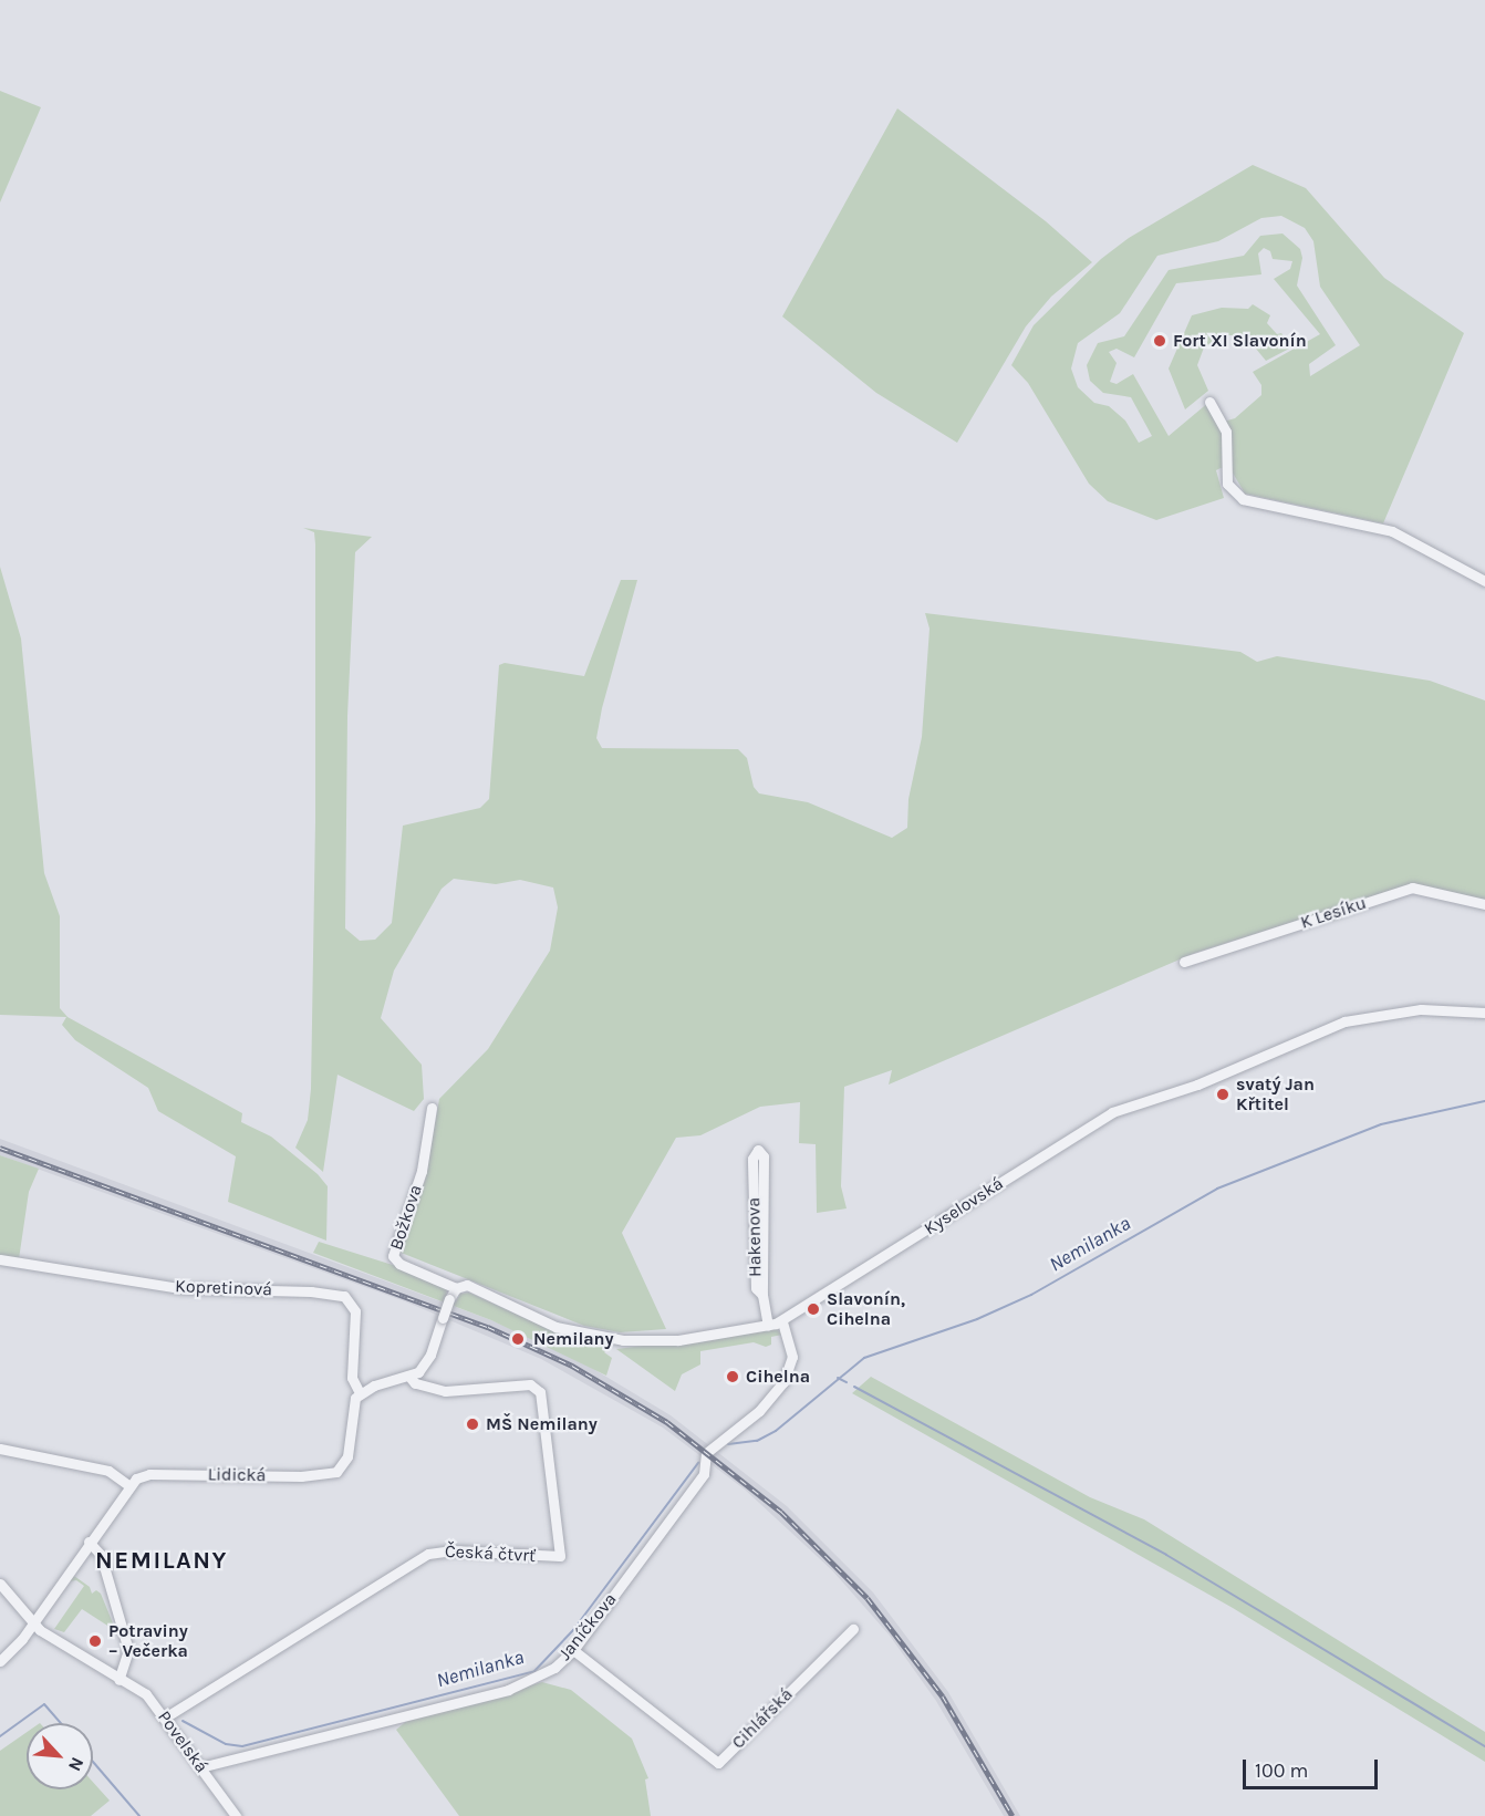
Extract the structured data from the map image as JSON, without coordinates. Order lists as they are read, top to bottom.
{
  "streets": {
    "street": [
      "K Lesíku",
      "Kyselovská",
      "Božkova",
      "Hakenova",
      "Kopretinová",
      "Lidická",
      "Česká čtvrť",
      "Janíčkova",
      "Cihlářská",
      "Povelská"
    ]
  },
  "crossings": [
    ["Kyselovská", "Božkova"],
    ["Kyselovská", "Janíčkova"],
    ["Kopretinová", "Lidická"],
    ["Česká čtvrť", "Povelská"],
    ["Janíčkova", "Cihlářská"],
    ["Janíčkova", "Povelská"]
  ],
  "districts": ["NEMILANY"],
  "water": ["Nemilanka"],
  "places": [
    "Fort XI Slavonín",
    "svatý Jan Křtitel",
    "Slavonín, Cihelna",
    "Nemilany",
    "Cihelna",
    "MŠ Nemilany",
    "Potraviny – Večerka"
  ],
  "scale_bar": "100 m",
  "north": "bottom right"
}
